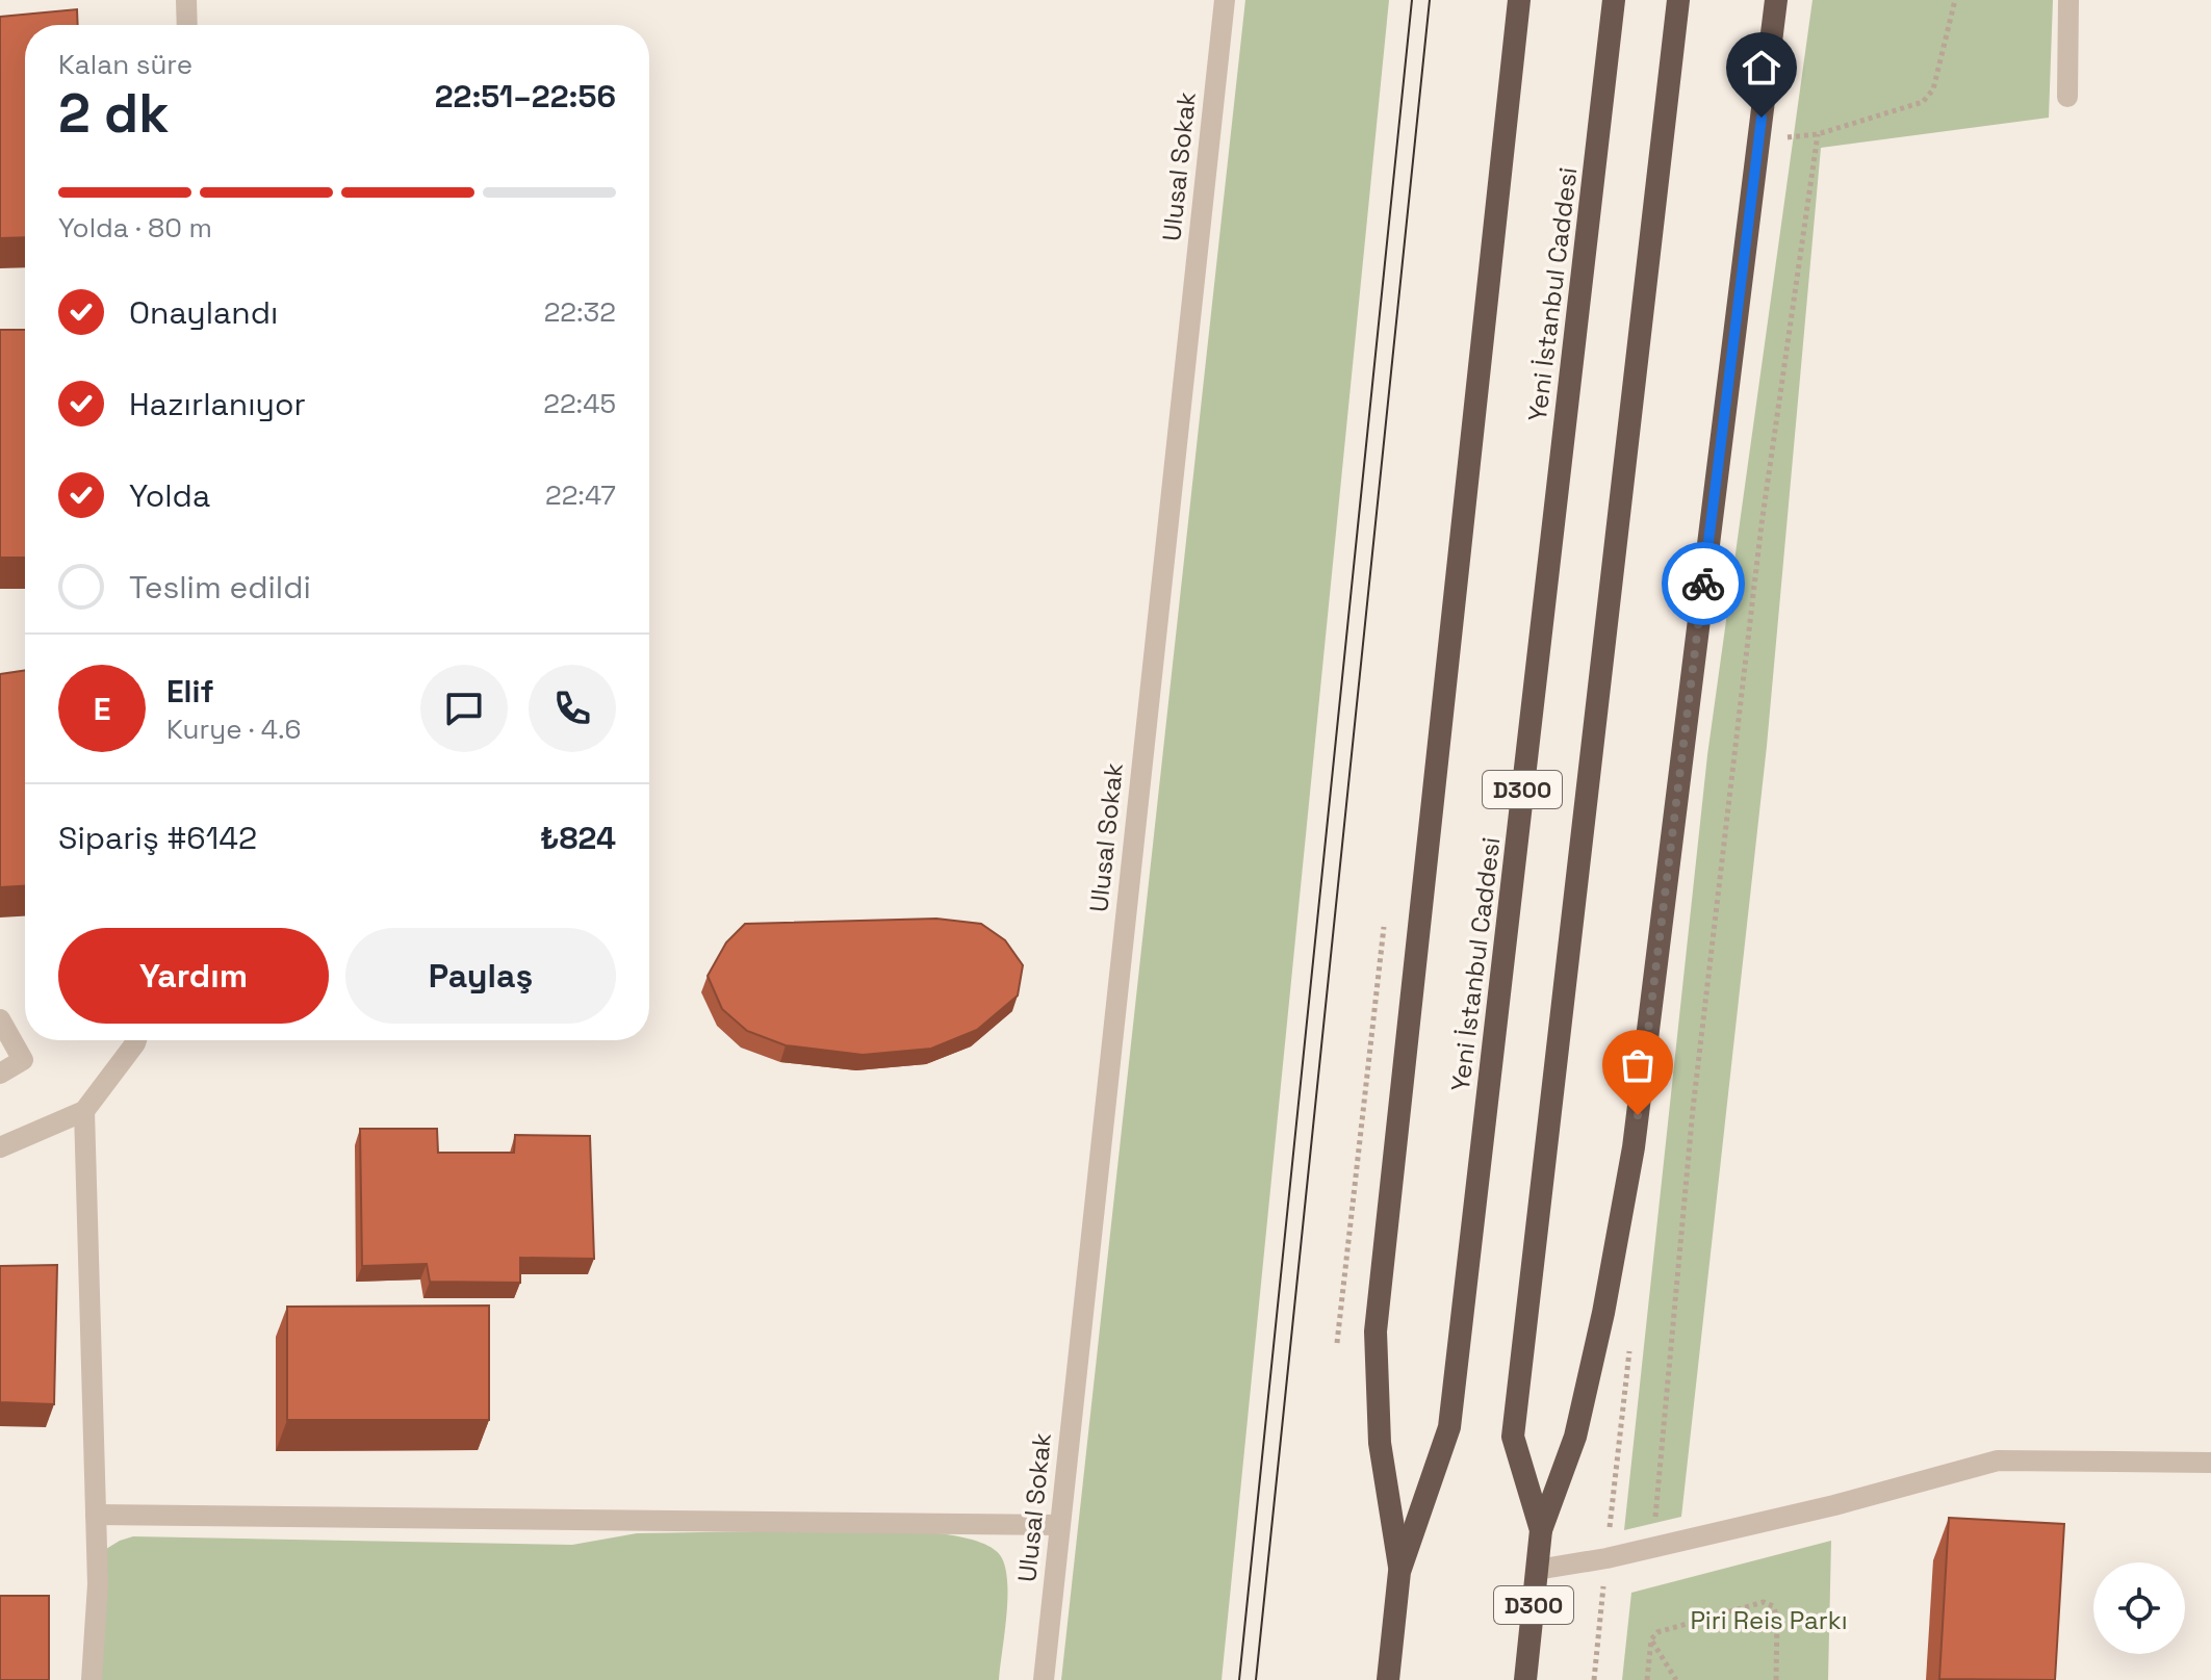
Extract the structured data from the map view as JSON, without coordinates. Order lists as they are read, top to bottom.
{
  "streets": {
    "highway": ["Yeni İstanbul Caddesi", "D300"],
    "street": ["Ulusal Sokak"]
  },
  "crossings": [
    ["Yeni İstanbul Caddesi", "D300"]
  ],
  "parks": ["Piri Reis Parkı"],
  "page": {
    "heading": ["2 dk", "Kalan süre", "22:51–22:56"],
    "panel": [
      "Elif",
      "Kurye · 4.6",
      "Sipariş #6142",
      "₺824"
    ],
    "bar": "Yolda · 80 m",
    "list": [
      ["Onaylandı", "22:32"],
      ["Hazırlanıyor", "22:45"],
      ["Yolda", "22:47"],
      "Teslim edildi"
    ],
    "round": "E",
    "buttons": ["Yardım", "Paylaş"]
  }
}
